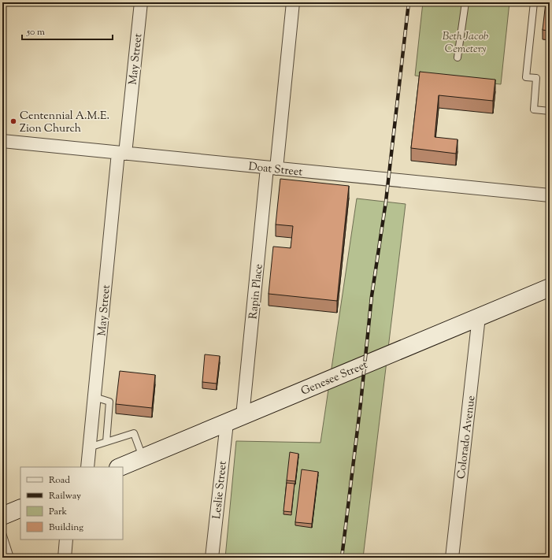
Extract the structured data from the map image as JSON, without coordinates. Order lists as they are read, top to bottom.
{
  "streets": {
    "main road": ["Genesee Street"],
    "street": [
      "May Street",
      "Doat Street",
      "Rapin Place",
      "Colorado Avenue",
      "Leslie Street"
    ]
  },
  "crossings": [
    ["May Street", "Doat Street"],
    ["Doat Street", "Rapin Place"],
    ["Rapin Place", "Genesee Street"],
    ["Genesee Street", "Colorado Avenue"],
    ["Genesee Street", "Leslie Street"]
  ],
  "parks": ["Beth Jacob Cemetery"],
  "places": ["Centennial A.M.E. Zion Church"],
  "legend": [
    "Road",
    "Railway",
    "Park",
    "Building"
  ],
  "scale_bar": "50 m"
}
